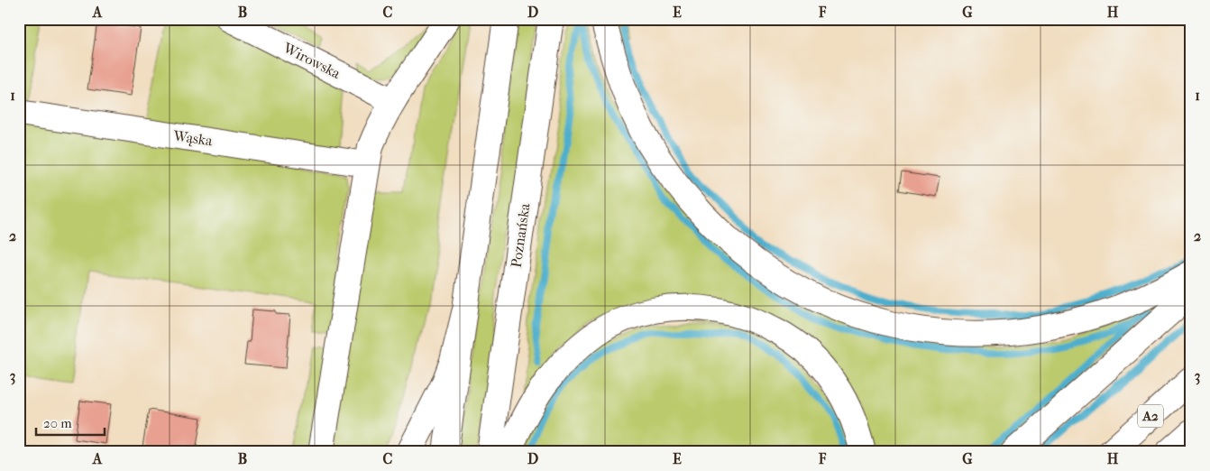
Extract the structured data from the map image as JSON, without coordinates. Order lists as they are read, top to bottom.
{
  "streets": {
    "main road": [
      "Wirowska",
      "Wąska",
      "Poznańska",
      "A2"
    ]
  },
  "scale_bar": "20 m",
  "grid": {
    "columns": [
      "A",
      "B",
      "C",
      "D",
      "E",
      "F",
      "G",
      "H"
    ],
    "rows": ["1", "2", "3"]
  }
}
